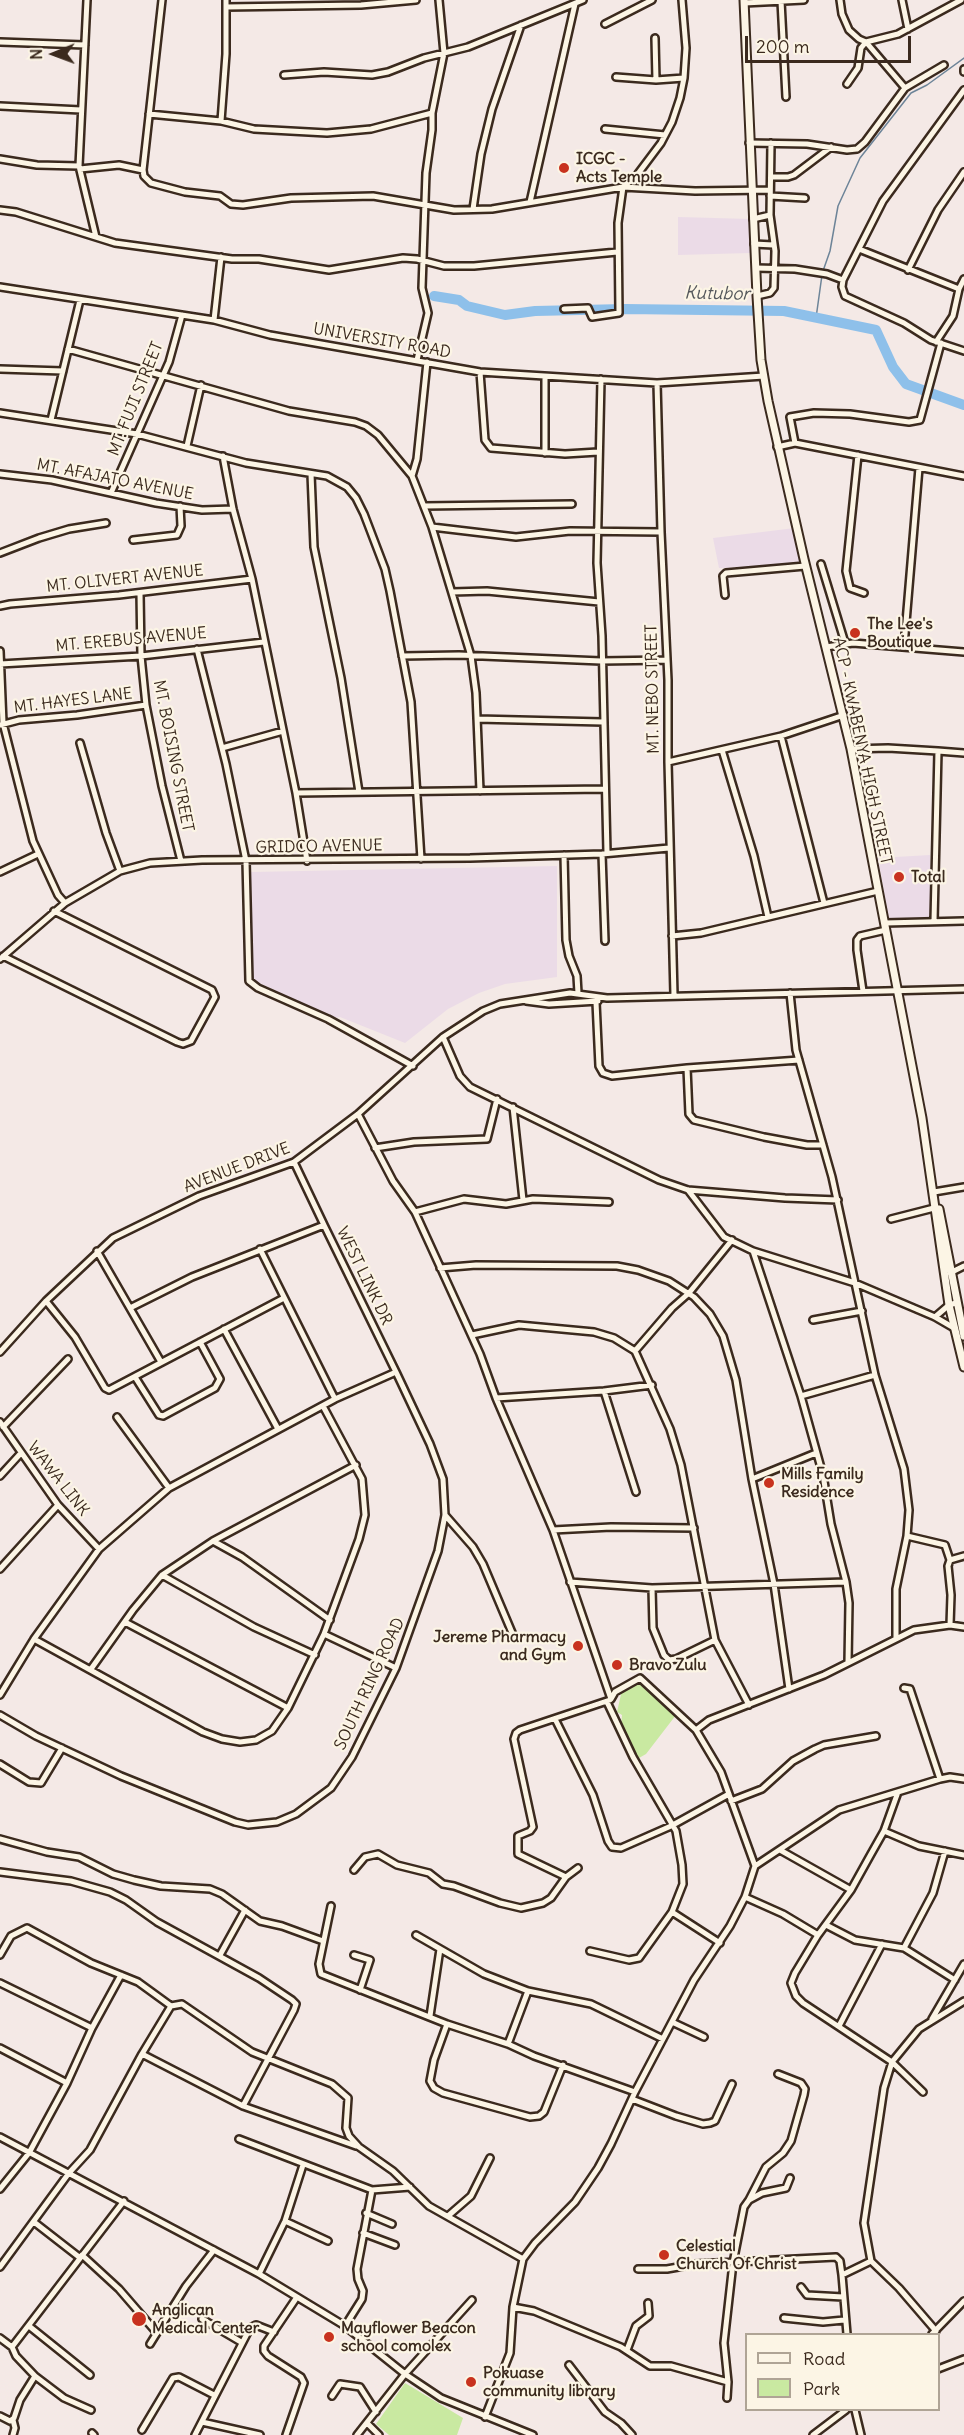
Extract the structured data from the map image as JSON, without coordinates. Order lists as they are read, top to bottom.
{
  "streets": {
    "main road": ["ACP - KWABENYA HIGH STREET"],
    "street": [
      "UNIVERSITY ROAD",
      "MT. FUJI STREET",
      "MT. AFAJATO AVENUE",
      "MT. OLIVERT AVENUE",
      "MT. EREBUS AVENUE",
      "MT. NEBO STREET",
      "MT. HAYES LANE",
      "MT. BOISING STREET",
      "GRIDCO AVENUE",
      "AVENUE DRIVE",
      "WEST LINK DR",
      "WAWA LINK",
      "SOUTH RING ROAD"
    ]
  },
  "crossings": [
    ["UNIVERSITY ROAD", "MT. FUJI STREET"],
    ["UNIVERSITY ROAD", "MT. NEBO STREET"],
    ["UNIVERSITY ROAD", "ACP - KWABENYA HIGH STREET"],
    ["MT. FUJI STREET", "MT. AFAJATO AVENUE"],
    ["MT. OLIVERT AVENUE", "MT. BOISING STREET"],
    ["MT. EREBUS AVENUE", "MT. BOISING STREET"],
    ["MT. NEBO STREET", "GRIDCO AVENUE"],
    ["MT. HAYES LANE", "MT. BOISING STREET"],
    ["MT. BOISING STREET", "GRIDCO AVENUE"],
    ["WEST LINK DR", "SOUTH RING ROAD"]
  ],
  "water": ["Kutubor"],
  "places": [
    "ICGC - Acts Temple",
    "The Lee's Boutique",
    "Total",
    "Mills Family Residence",
    "Jereme Pharmacy and Gym",
    "Bravo Zulu",
    "Celestial Church Of Christ",
    "Anglican Medical Center",
    "Mayflower Beacon school comolex",
    "Pokuase community library"
  ],
  "legend": ["Road", "Park"],
  "scale_bar": "200 m",
  "north": "left"
}
